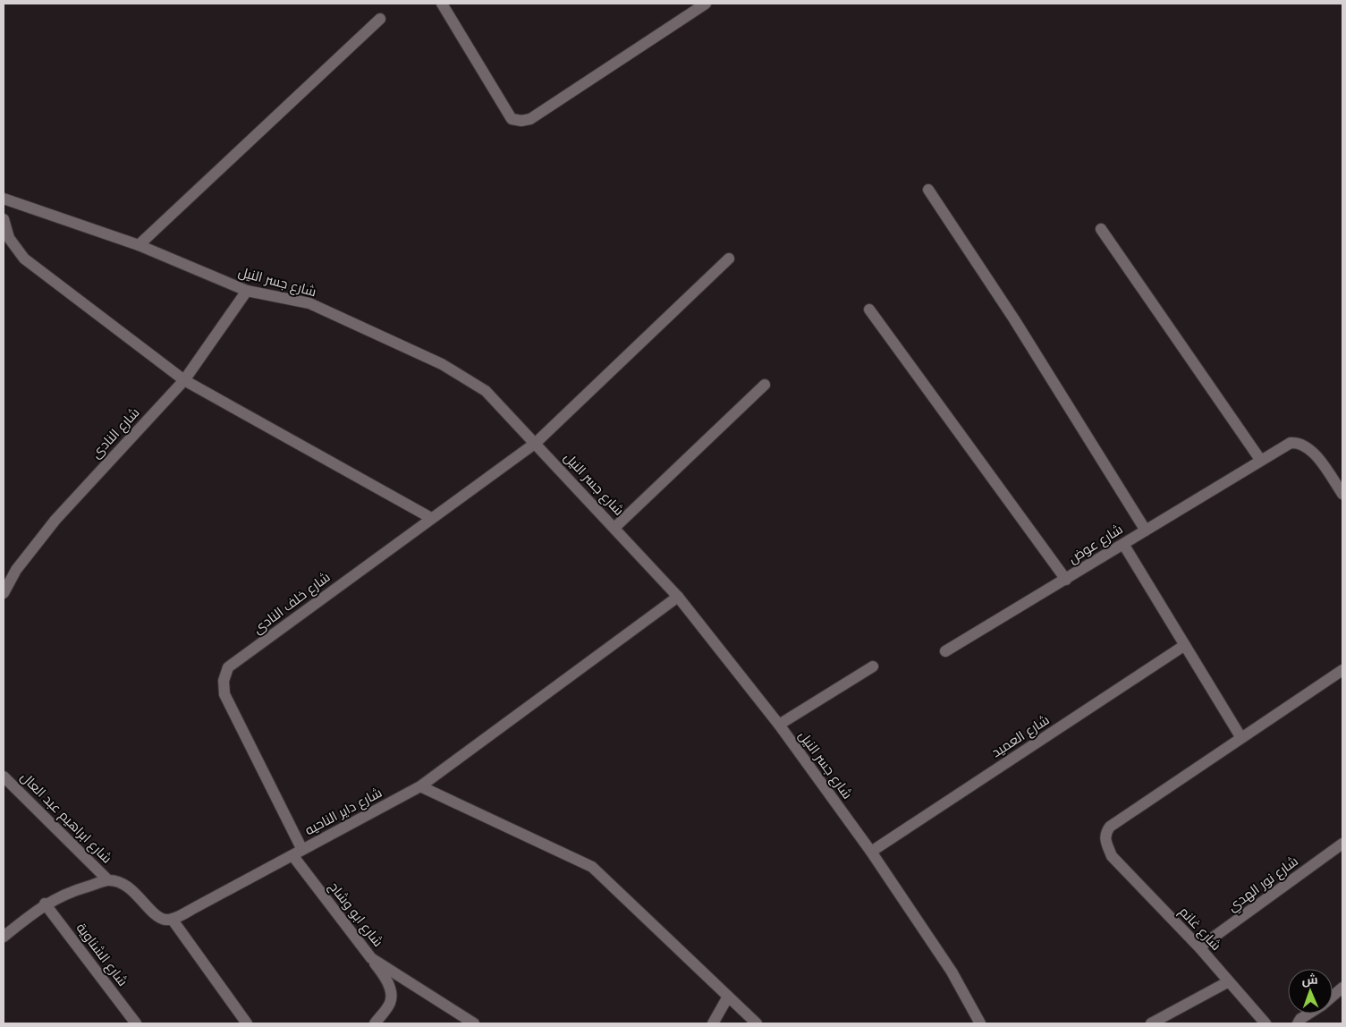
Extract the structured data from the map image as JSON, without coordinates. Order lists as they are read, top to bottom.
{
  "streets": {
    "street": [
      "شارع جسر النيل",
      "شارع النادى",
      "شارع عوض",
      "شارع خلف النادى",
      "شارع العميد",
      "شارع داير الناحيه",
      "شارع ابراهيم عبد العال",
      "شارع نور الهدي",
      "شارع ابو وشاح",
      "شارع غانم",
      "شارع الشناوية"
    ]
  },
  "crossings": [
    ["شارع جسر النيل", "شارع النادى"],
    ["شارع جسر النيل", "شارع خلف النادى"],
    ["شارع جسر النيل", "شارع العميد"],
    ["شارع جسر النيل", "شارع داير الناحيه"],
    ["شارع خلف النادى", "شارع داير الناحيه"],
    ["شارع داير الناحيه", "شارع ابو وشاح"],
    ["شارع نور الهدي", "شارع غانم"]
  ],
  "north": "top"
}
